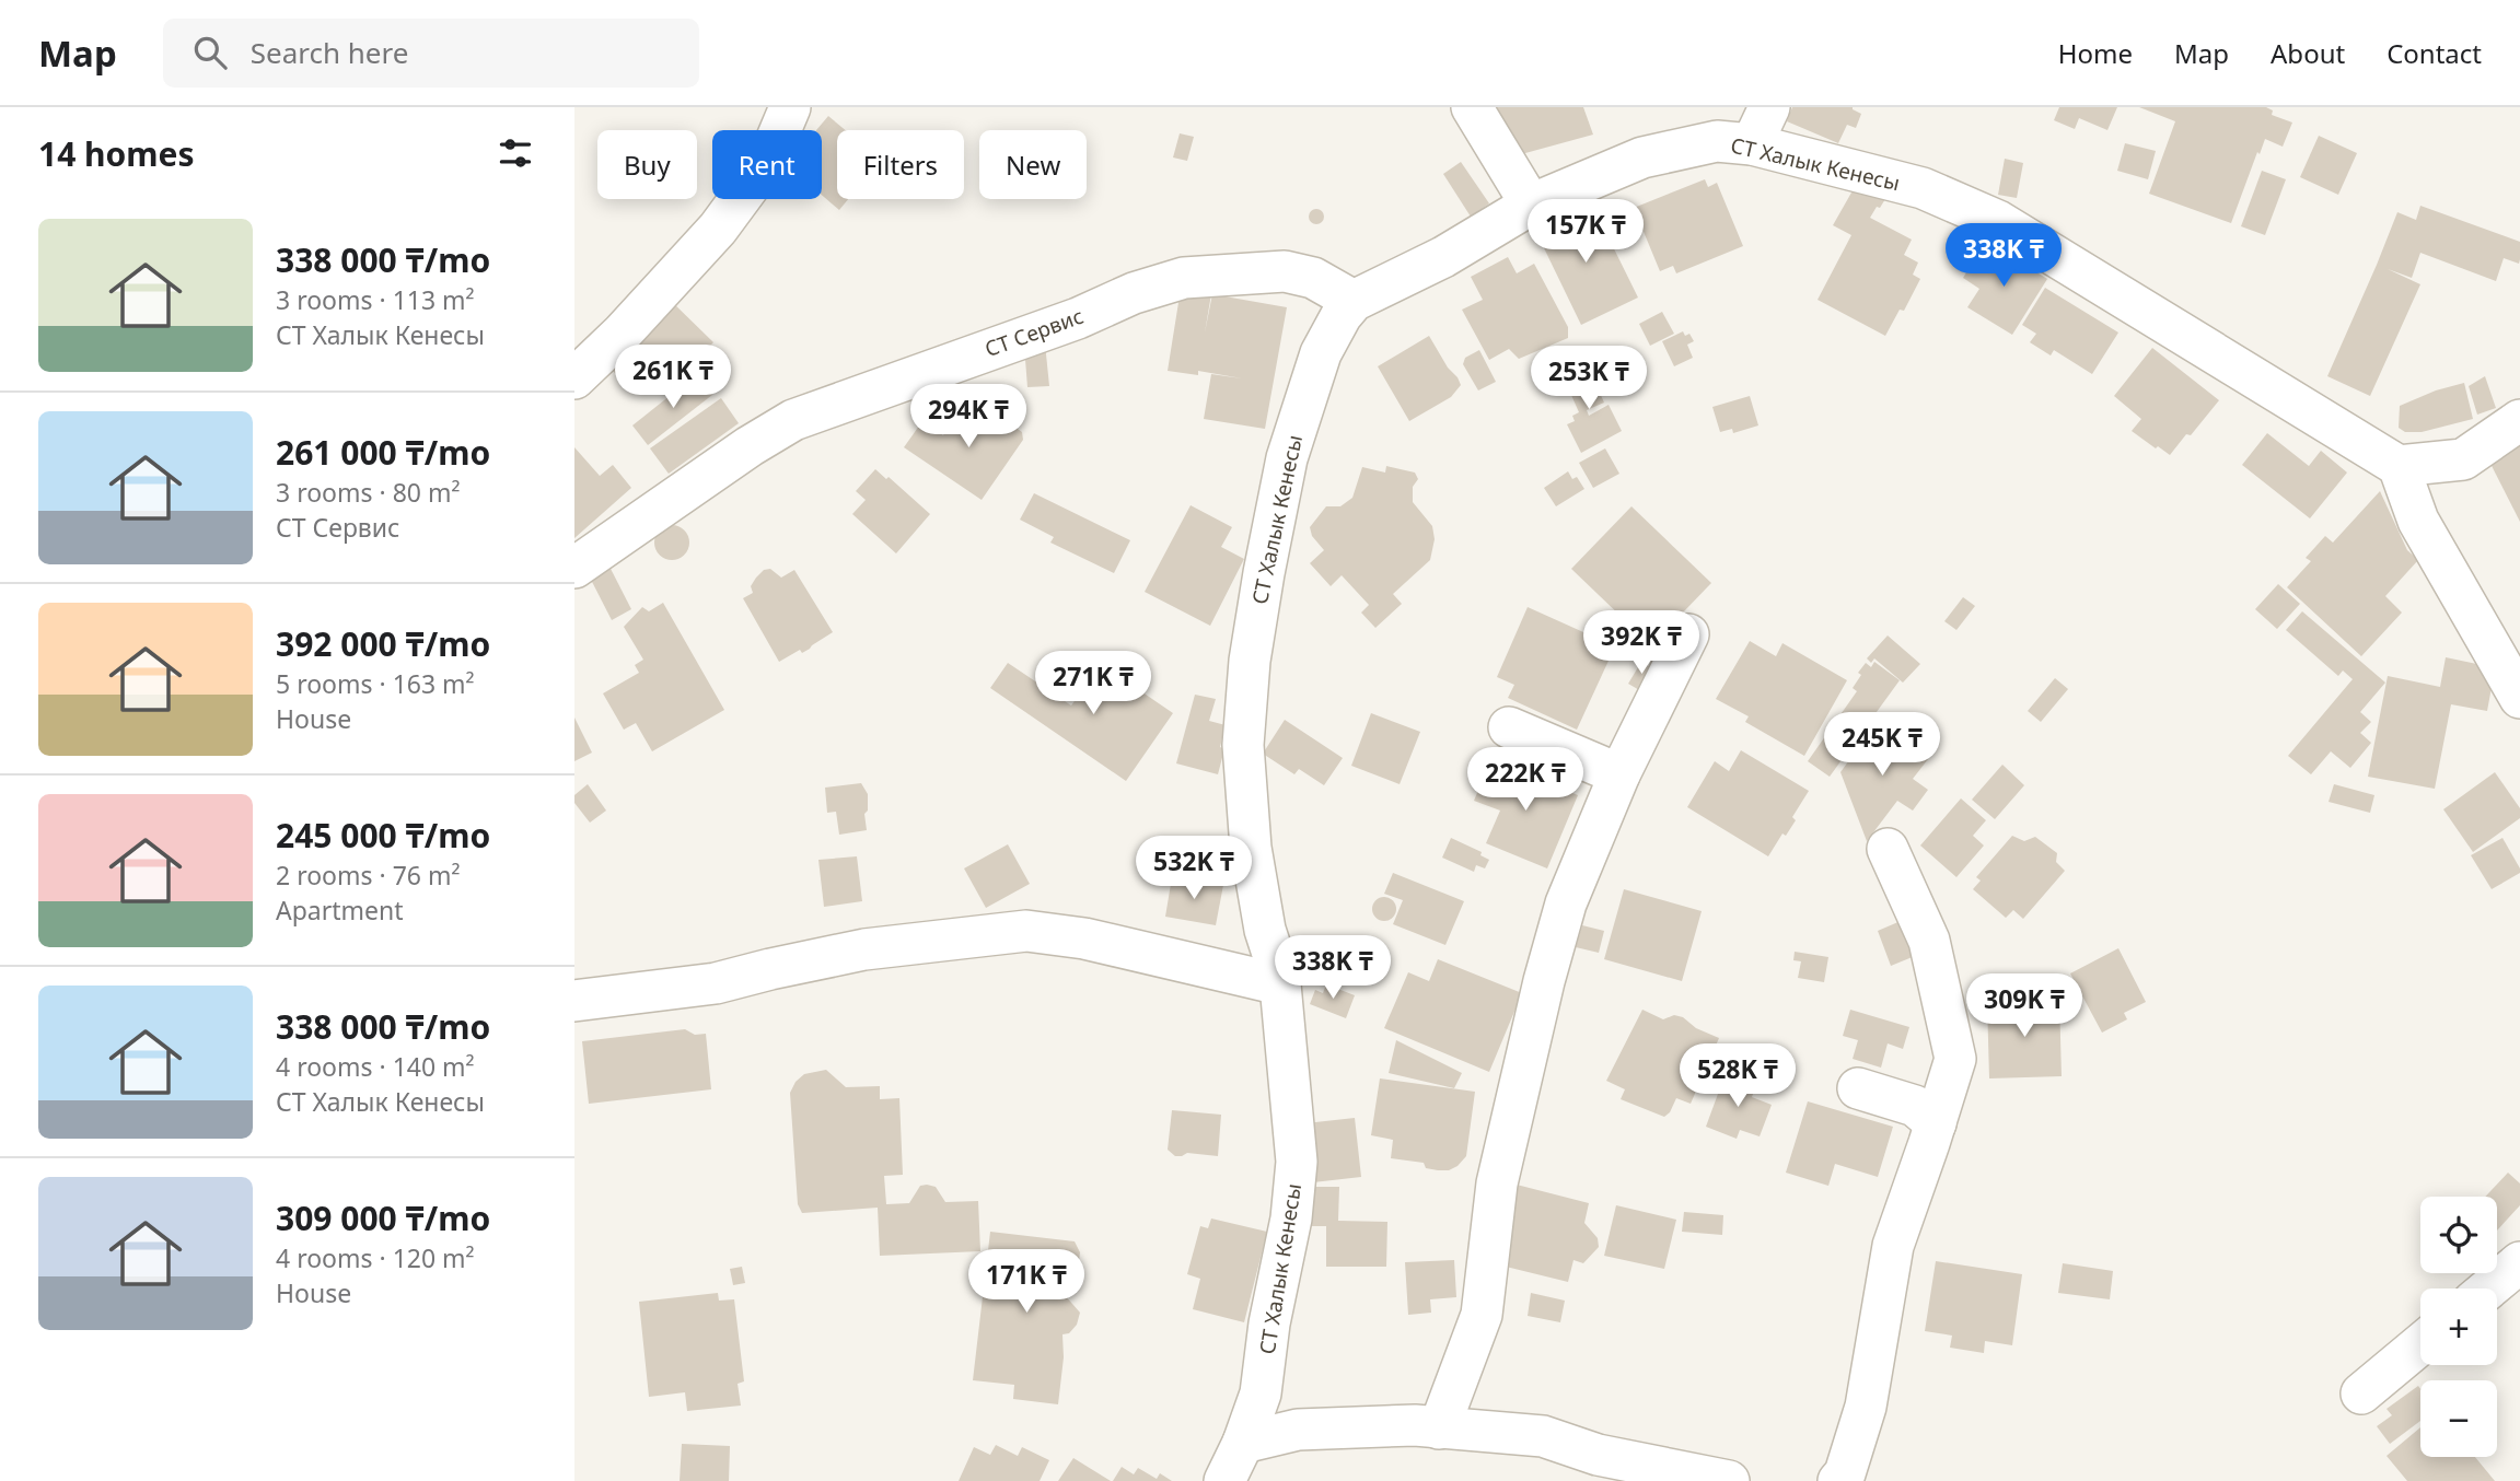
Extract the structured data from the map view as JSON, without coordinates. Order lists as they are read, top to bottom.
{
  "streets": {
    "street": ["СТ Халык Кенесы", "СТ Сервис"]
  },
  "crossings": [
    ["СТ Халык Кенесы", "СТ Сервис"]
  ],
  "page": {
    "header": "Map",
    "search": "Search here",
    "nav": [
      "Home",
      "Map",
      "About",
      "Contact"
    ],
    "heading": "14 homes",
    "chip": [
      "Buy",
      "Rent",
      "Filters",
      "New"
    ],
    "list": [
      {
        "name": "338 000 ₸/mo",
        "note": "3 rooms · 113 m² · СТ Халык Кенесы"
      },
      {
        "name": "261 000 ₸/mo",
        "note": "3 rooms · 80 m² · СТ Сервис"
      },
      {
        "name": "392 000 ₸/mo",
        "note": "5 rooms · 163 m² · House"
      },
      {
        "name": "245 000 ₸/mo",
        "note": "2 rooms · 76 m² · Apartment"
      },
      {
        "name": "338 000 ₸/mo",
        "note": "4 rooms · 140 m² · СТ Халык Кенесы"
      },
      {
        "name": "309 000 ₸/mo",
        "note": "4 rooms · 120 m² · House"
      }
    ],
    "price": [
      "157K ₸",
      "338K ₸",
      "261K ₸",
      "253K ₸",
      "294K ₸",
      "392K ₸",
      "271K ₸",
      "245K ₸",
      "222K ₸",
      "532K ₸",
      "338K ₸",
      "309K ₸",
      "528K ₸",
      "171K ₸"
    ],
    "map_buttons": ["+", "−"]
  }
}
